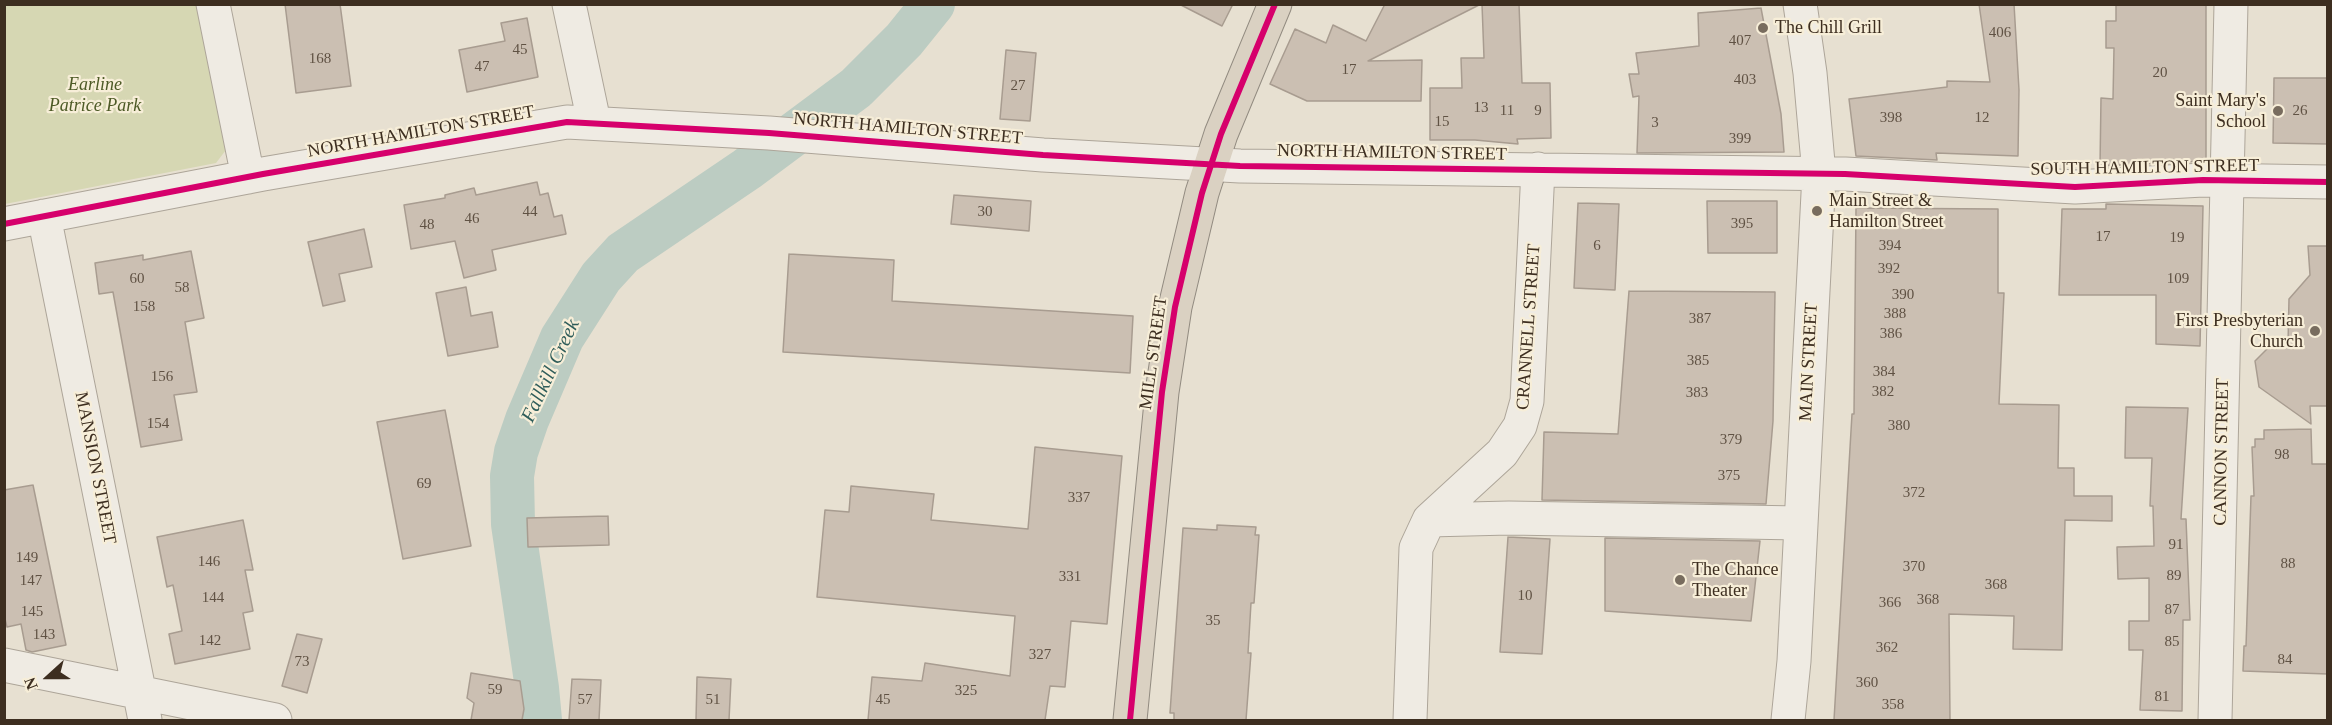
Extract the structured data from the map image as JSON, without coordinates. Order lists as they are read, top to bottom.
{
  "streets": {
    "highway": ["MILL STREET"],
    "street": [
      "NORTH HAMILTON STREET",
      "SOUTH HAMILTON STREET",
      "CRANNELL STREET",
      "MAIN STREET",
      "CANNON STREET",
      "MANSION STREET"
    ]
  },
  "crossings": [
    ["NORTH HAMILTON STREET", "SOUTH HAMILTON STREET"],
    ["NORTH HAMILTON STREET", "CRANNELL STREET"],
    ["NORTH HAMILTON STREET", "MILL STREET"],
    ["NORTH HAMILTON STREET", "MAIN STREET"],
    ["NORTH HAMILTON STREET", "MANSION STREET"],
    ["SOUTH HAMILTON STREET", "MAIN STREET"],
    ["SOUTH HAMILTON STREET", "CANNON STREET"]
  ],
  "water": ["Fallkill Creek"],
  "parks": ["Earline Patrice Park"],
  "places": [
    "The Chill Grill",
    "Saint Mary's School",
    "Main Street & Hamilton Street",
    "First Presbyterian Church",
    "The Chance Theater"
  ],
  "house_numbers": [
    "406",
    "407",
    "45",
    "168",
    "47",
    "17",
    "20",
    "403",
    "27",
    "13",
    "11",
    "9",
    "26",
    "398",
    "12",
    "15",
    "3",
    "399",
    "44",
    "30",
    "46",
    "395",
    "48",
    "17",
    "19",
    "6",
    "394",
    "392",
    "60",
    "109",
    "58",
    "390",
    "158",
    "388",
    "387",
    "386",
    "385",
    "384",
    "156",
    "382",
    "383",
    "154",
    "380",
    "379",
    "98",
    "375",
    "69",
    "372",
    "337",
    "91",
    "149",
    "146",
    "88",
    "370",
    "89",
    "331",
    "147",
    "368",
    "10",
    "144",
    "368",
    "366",
    "87",
    "145",
    "35",
    "143",
    "142",
    "85",
    "362",
    "327",
    "84",
    "73",
    "360",
    "59",
    "325",
    "81",
    "57",
    "51",
    "45",
    "358"
  ],
  "north": "left"
}
